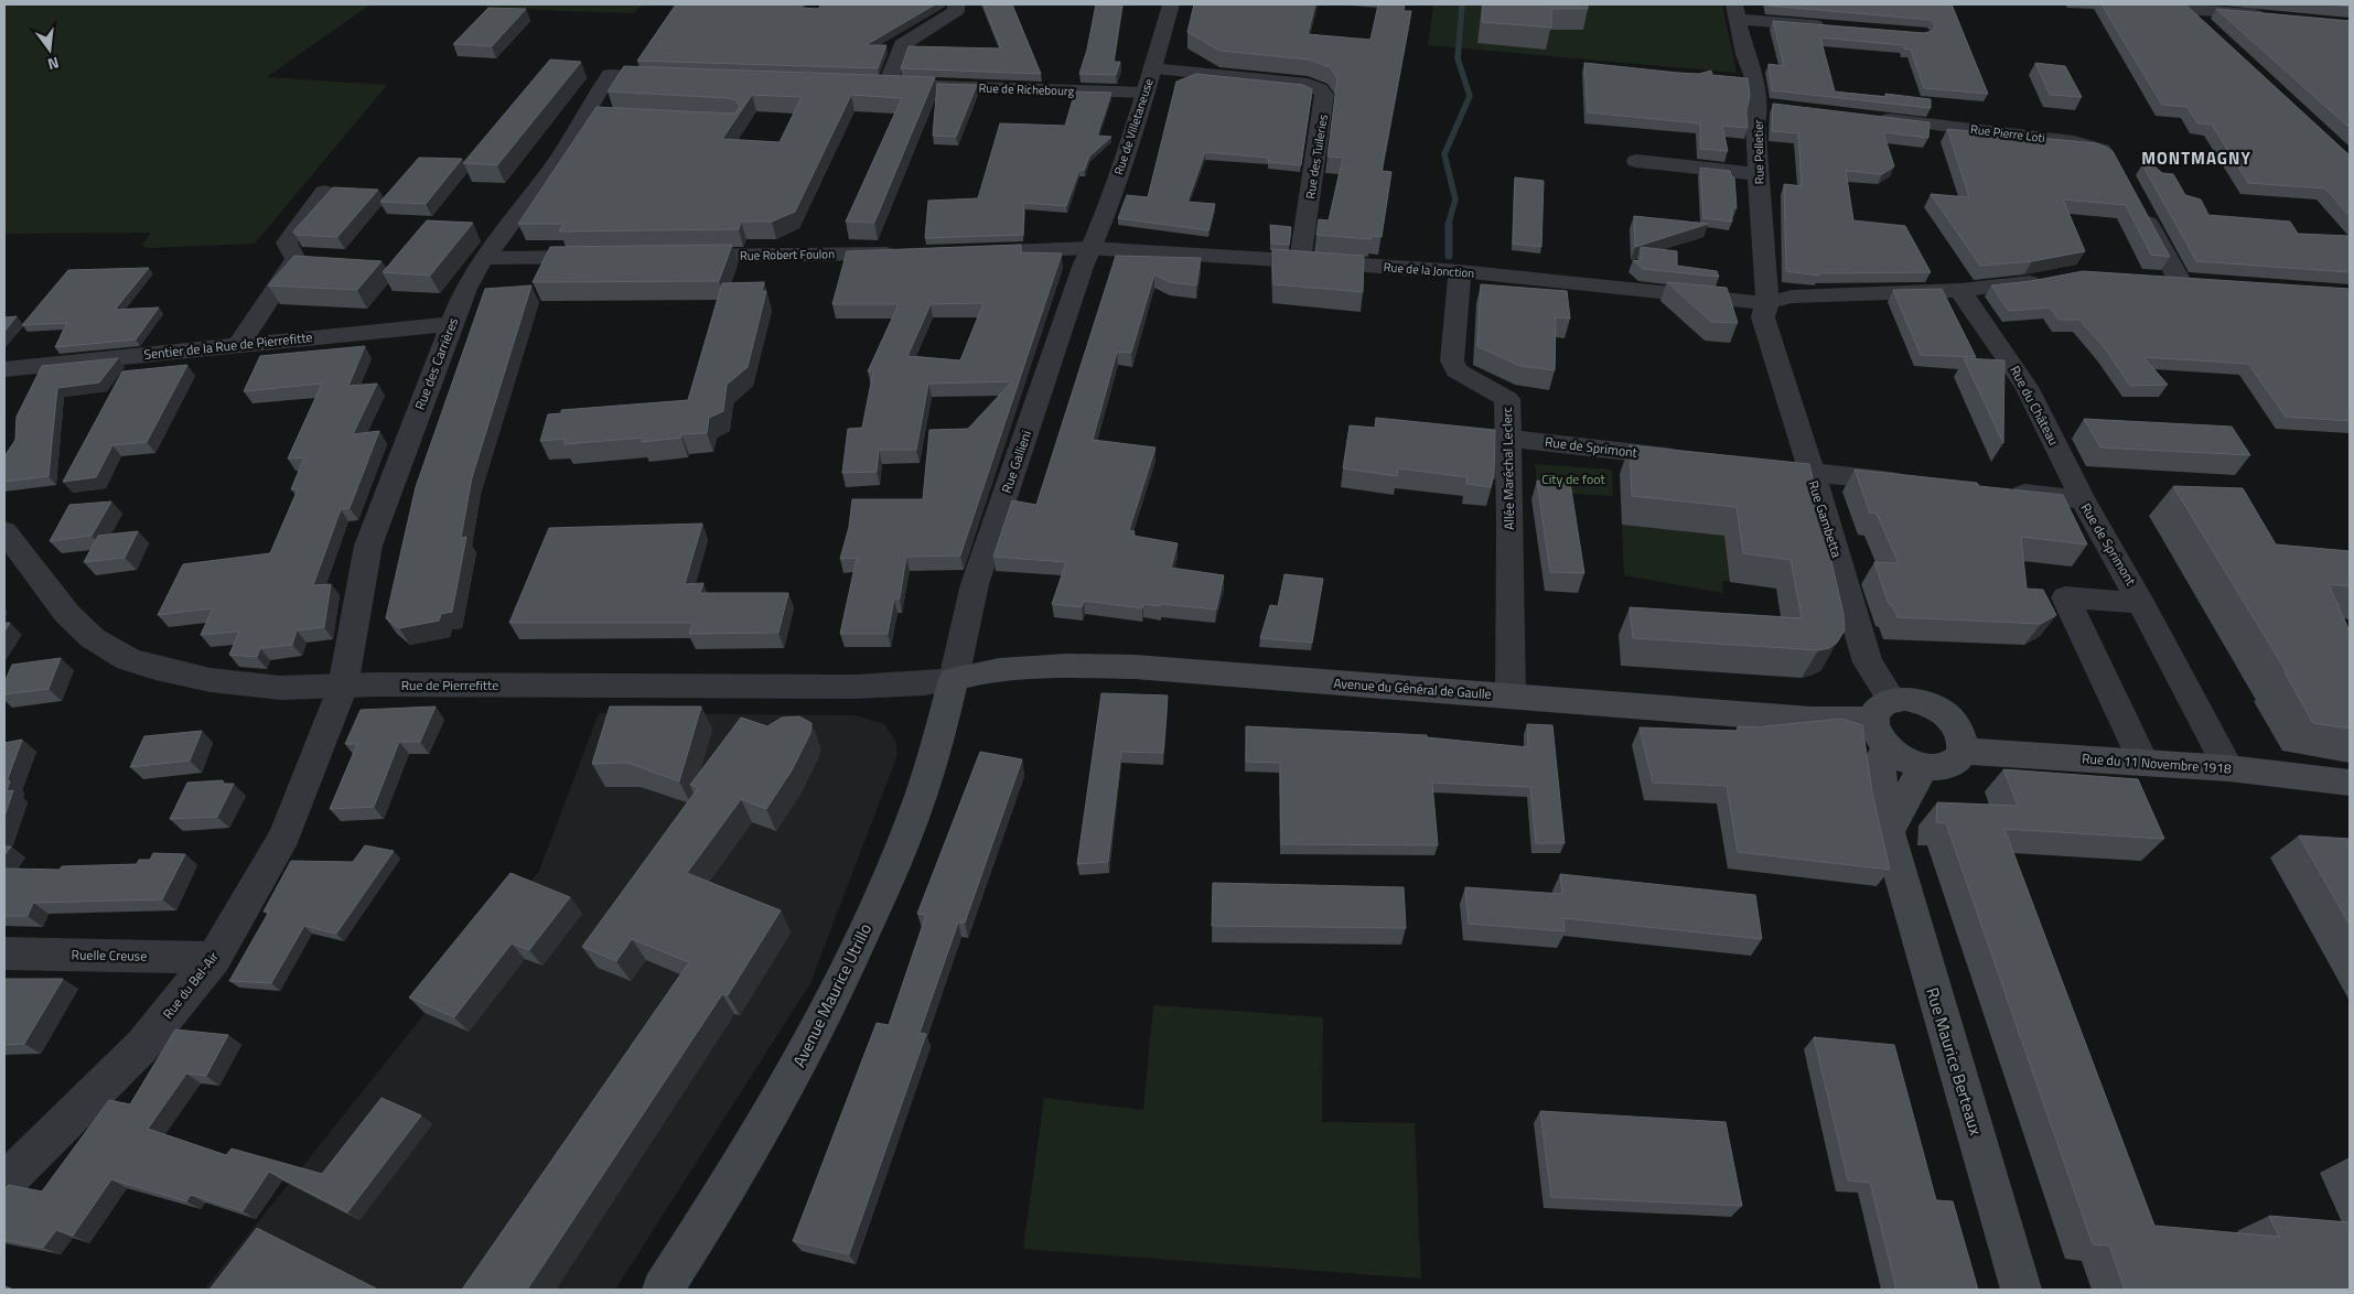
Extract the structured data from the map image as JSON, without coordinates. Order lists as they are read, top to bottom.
{
  "streets": {
    "main road": [
      "Avenue du Général de Gaulle",
      "Rue du 11 Novembre 1918",
      "Avenue Maurice Utrillo",
      "Rue Maurice Berteaux"
    ],
    "street": [
      "Rue de Richebourg",
      "Rue de Villetaneuse",
      "Rue Pierre Loti",
      "Rue Pelletier",
      "Rue des Tuileries",
      "Rue Robert Foulon",
      "Rue de la Jonction",
      "Sentier de la Rue de Pierrefitte",
      "Rue des Carrières",
      "Rue du Château",
      "Rue de Sprimont",
      "Rue Gallieni",
      "Allée Maréchal Leclerc",
      "Rue Gambetta",
      "Rue de Pierrefitte",
      "Ruelle Creuse",
      "Rue du Bel-Air"
    ]
  },
  "crossings": [
    ["Rue de Richebourg", "Rue de Villetaneuse"],
    ["Rue de Villetaneuse", "Rue des Tuileries"],
    ["Rue de Villetaneuse", "Rue de la Jonction"],
    ["Rue de Villetaneuse", "Rue Gallieni"],
    ["Rue Pelletier", "Rue de la Jonction"],
    ["Rue Pelletier", "Rue Gambetta"],
    ["Rue des Tuileries", "Rue de la Jonction"],
    ["Rue de la Jonction", "Rue Gallieni"],
    ["Rue de la Jonction", "Allée Maréchal Leclerc"],
    ["Rue de la Jonction", "Rue Gambetta"],
    ["Sentier de la Rue de Pierrefitte", "Rue des Carrières"],
    ["Rue des Carrières", "Rue de Pierrefitte"],
    ["Rue des Carrières", "Rue du Bel-Air"],
    ["Rue du Château", "Rue de Sprimont"],
    ["Rue de Sprimont", "Allée Maréchal Leclerc"],
    ["Rue de Sprimont", "Rue du 11 Novembre 1918"],
    ["Rue Gallieni", "Rue de Pierrefitte"],
    ["Rue Gallieni", "Avenue du Général de Gaulle"],
    ["Rue Gallieni", "Avenue Maurice Utrillo"],
    ["Allée Maréchal Leclerc", "Avenue du Général de Gaulle"],
    ["Rue Gambetta", "Avenue du Général de Gaulle"],
    ["Rue Gambetta", "Rue du 11 Novembre 1918"],
    ["Rue Gambetta", "Rue Maurice Berteaux"],
    ["Rue de Pierrefitte", "Avenue du Général de Gaulle"],
    ["Rue de Pierrefitte", "Rue du Bel-Air"],
    ["Rue de Pierrefitte", "Avenue Maurice Utrillo"],
    ["Avenue du Général de Gaulle", "Rue du 11 Novembre 1918"],
    ["Avenue du Général de Gaulle", "Avenue Maurice Utrillo"],
    ["Avenue du Général de Gaulle", "Rue Maurice Berteaux"],
    ["Rue du 11 Novembre 1918", "Rue Maurice Berteaux"],
    ["Ruelle Creuse", "Rue du Bel-Air"]
  ],
  "districts": ["MONTMAGNY"],
  "parks": ["City de foot"],
  "north": "bottom"
}
